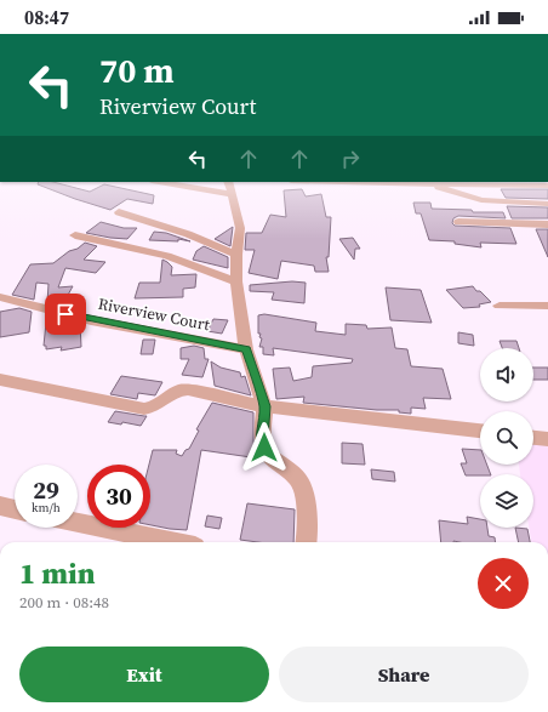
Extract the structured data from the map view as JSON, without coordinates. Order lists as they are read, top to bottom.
{
  "streets": {
    "street": ["Riverview Court"]
  },
  "page": {
    "status": "08:47",
    "turn": ["70 m", "Riverview Court"],
    "speed": "29 km/h",
    "limit": "30",
    "heading": ["1 min", "200 m · 08:48"],
    "buttons": ["Exit", "Share"]
  }
}
